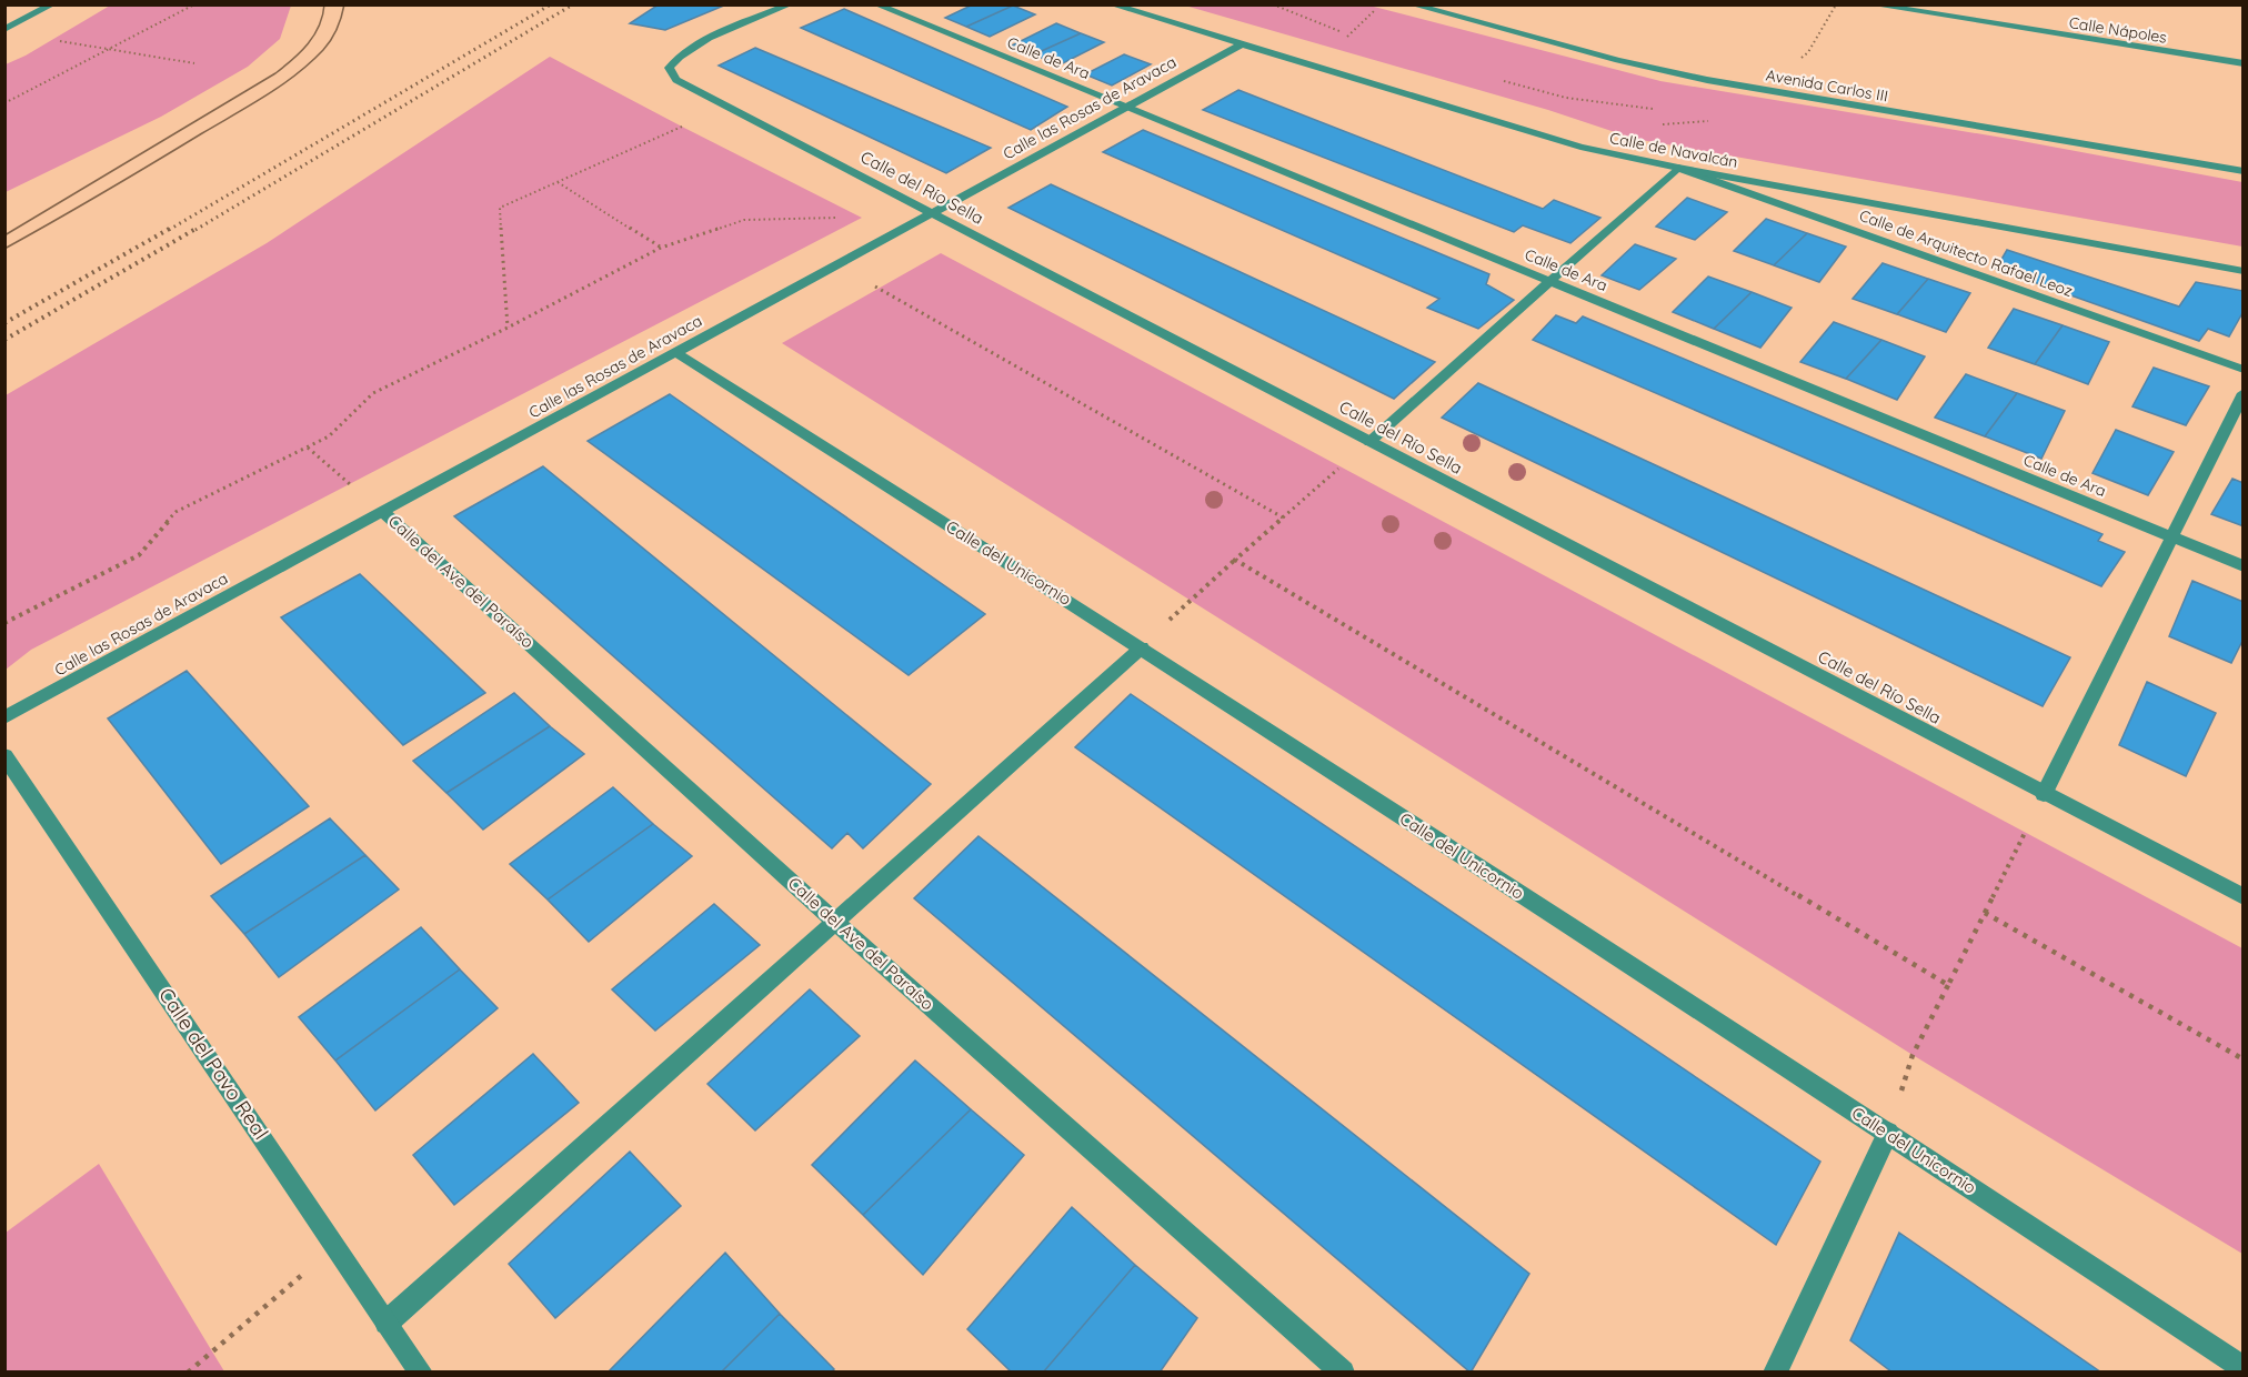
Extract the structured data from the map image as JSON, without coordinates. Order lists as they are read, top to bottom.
{
  "streets": {
    "street": [
      "Calle Nápoles",
      "Calle de Ara",
      "Avenida Carlos III",
      "Calle las Rosas de Aravaca",
      "Calle de Navalcán",
      "Calle del Río Sella",
      "Calle de Arquitecto Rafael Leoz",
      "Calle del Unicornio",
      "Calle del Ave del Paraíso",
      "Calle del Pavo Real"
    ]
  },
  "crossings": [
    ["Calle de Ara", "Calle las Rosas de Aravaca"],
    ["Calle las Rosas de Aravaca", "Calle de Navalcán"],
    ["Calle las Rosas de Aravaca", "Calle del Río Sella"],
    ["Calle las Rosas de Aravaca", "Calle del Unicornio"],
    ["Calle las Rosas de Aravaca", "Calle del Ave del Paraíso"],
    ["Calle de Navalcán", "Calle de Arquitecto Rafael Leoz"]
  ]
}
